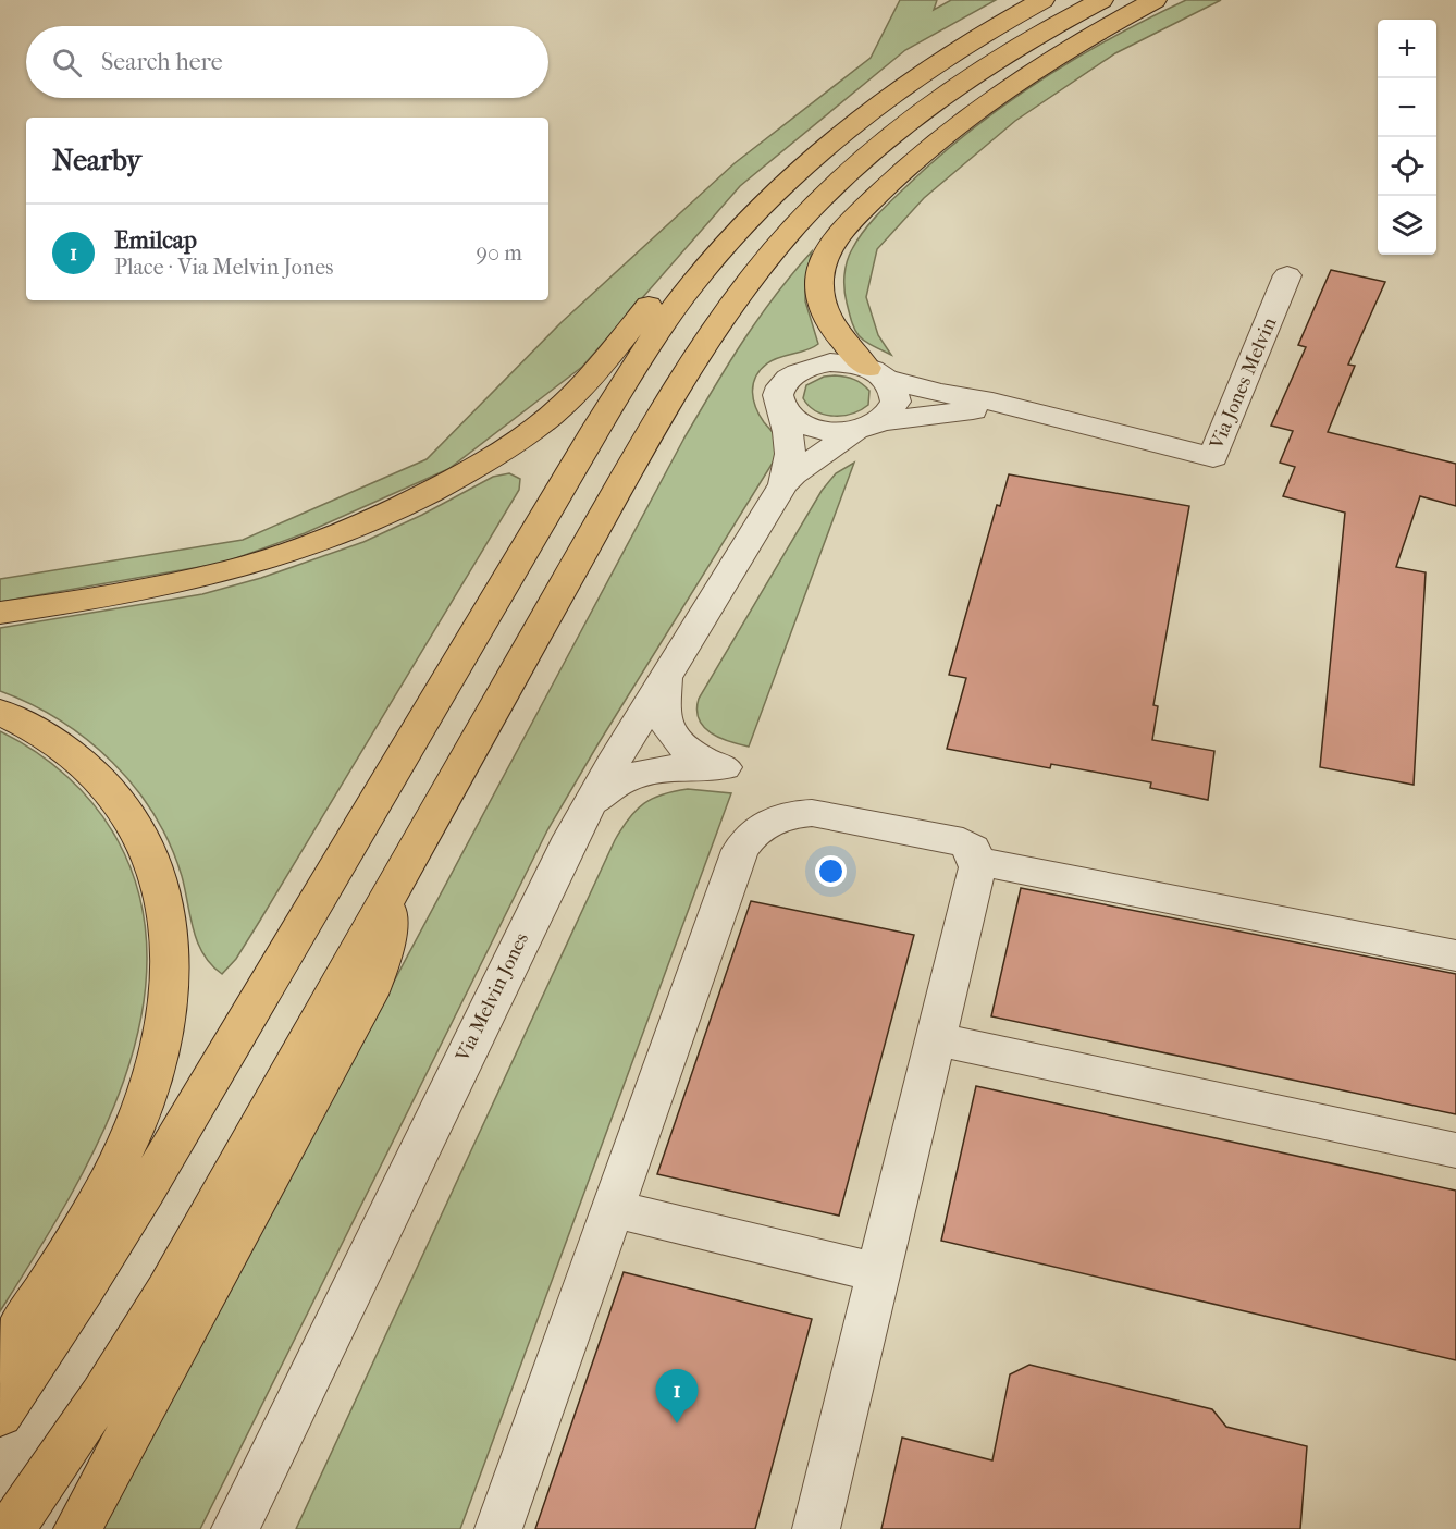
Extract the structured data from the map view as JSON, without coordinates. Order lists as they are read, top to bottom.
{
  "streets": {
    "street": ["Via Jones Melvin", "Via Melvin Jones"]
  },
  "crossings": [
    ["Via Jones Melvin", "Via Melvin Jones"]
  ],
  "page": {
    "map_buttons": ["+", "−"],
    "search": "Search here",
    "heading": "Nearby",
    "list": [
      {
        "mark": "1",
        "name": "Emilcap",
        "note": "Place · Via Melvin Jones",
        "value": "90 m"
      }
    ],
    "pins": "1"
  }
}
